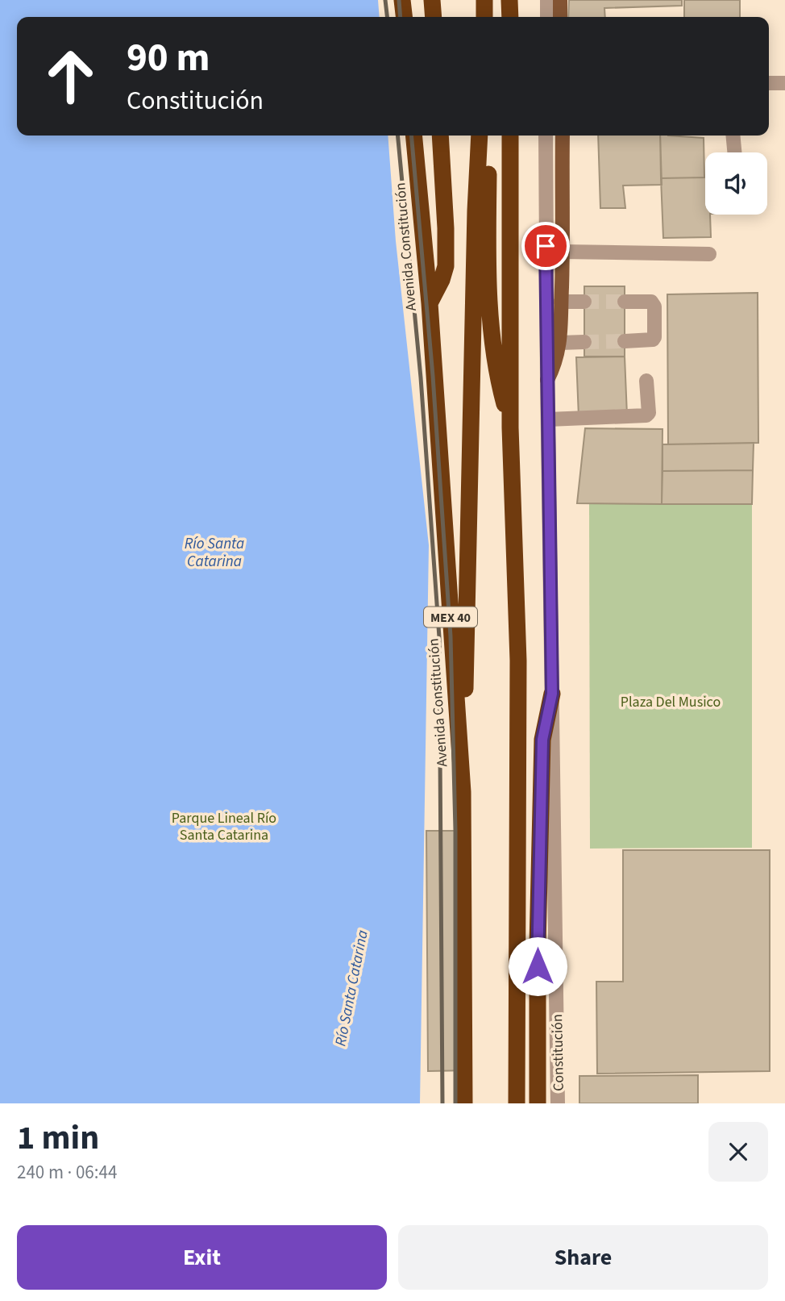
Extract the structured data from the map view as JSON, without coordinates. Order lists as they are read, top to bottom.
{
  "streets": {
    "highway": ["Avenida Constitución", "MEX 40"],
    "street": ["Constitución"]
  },
  "water": ["Río Santa Catarina"],
  "parks": ["Plaza Del Musico", "Parque Lineal Río Santa Catarina"],
  "page": {
    "turn": ["90 m", "Constitución"],
    "heading": ["1 min", "240 m · 06:44"],
    "buttons": ["Exit", "Share"]
  }
}
